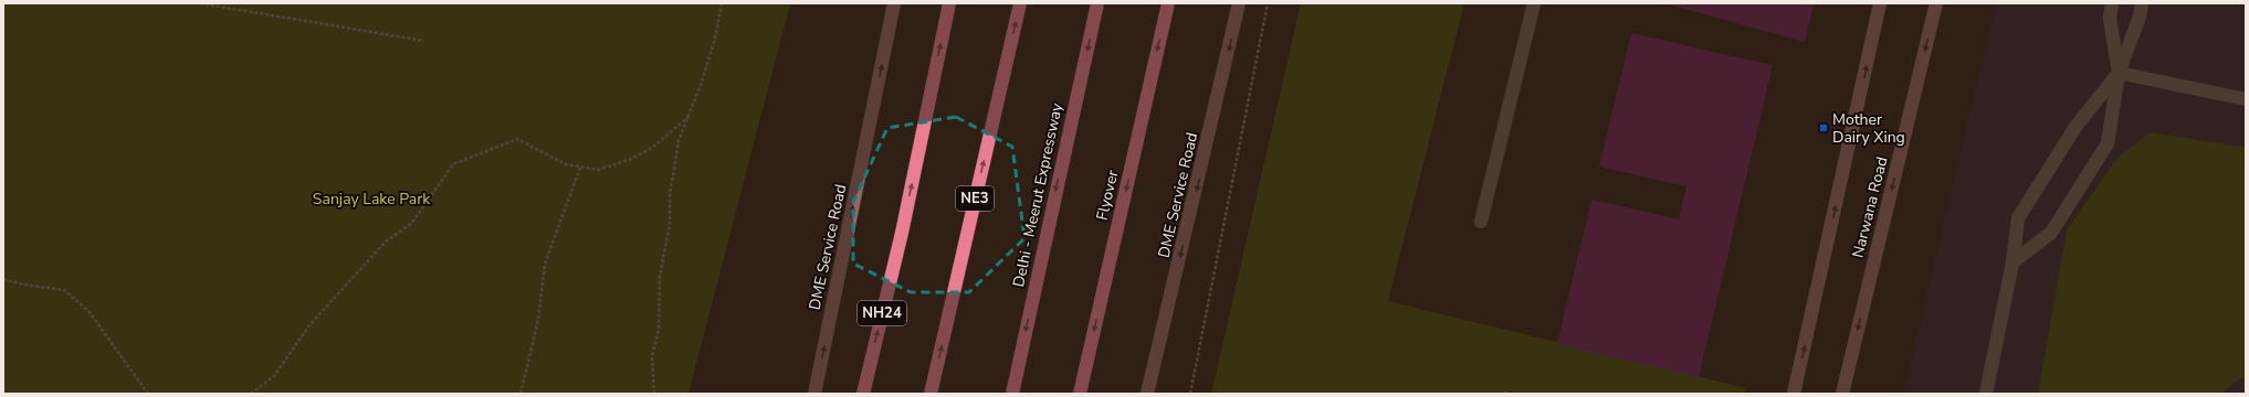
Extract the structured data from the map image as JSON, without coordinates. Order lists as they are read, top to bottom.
{
  "streets": {
    "highway": [
      "Delhi - Meerut Expressway",
      "Flyover",
      "NE3",
      "NH24"
    ],
    "street": ["DME Service Road", "Narwana Road"]
  },
  "one_way": ["Flyover"],
  "parks": ["Sanjay Lake Park"],
  "places": {
    "transit": ["Mother Dairy Xing"]
  }
}
